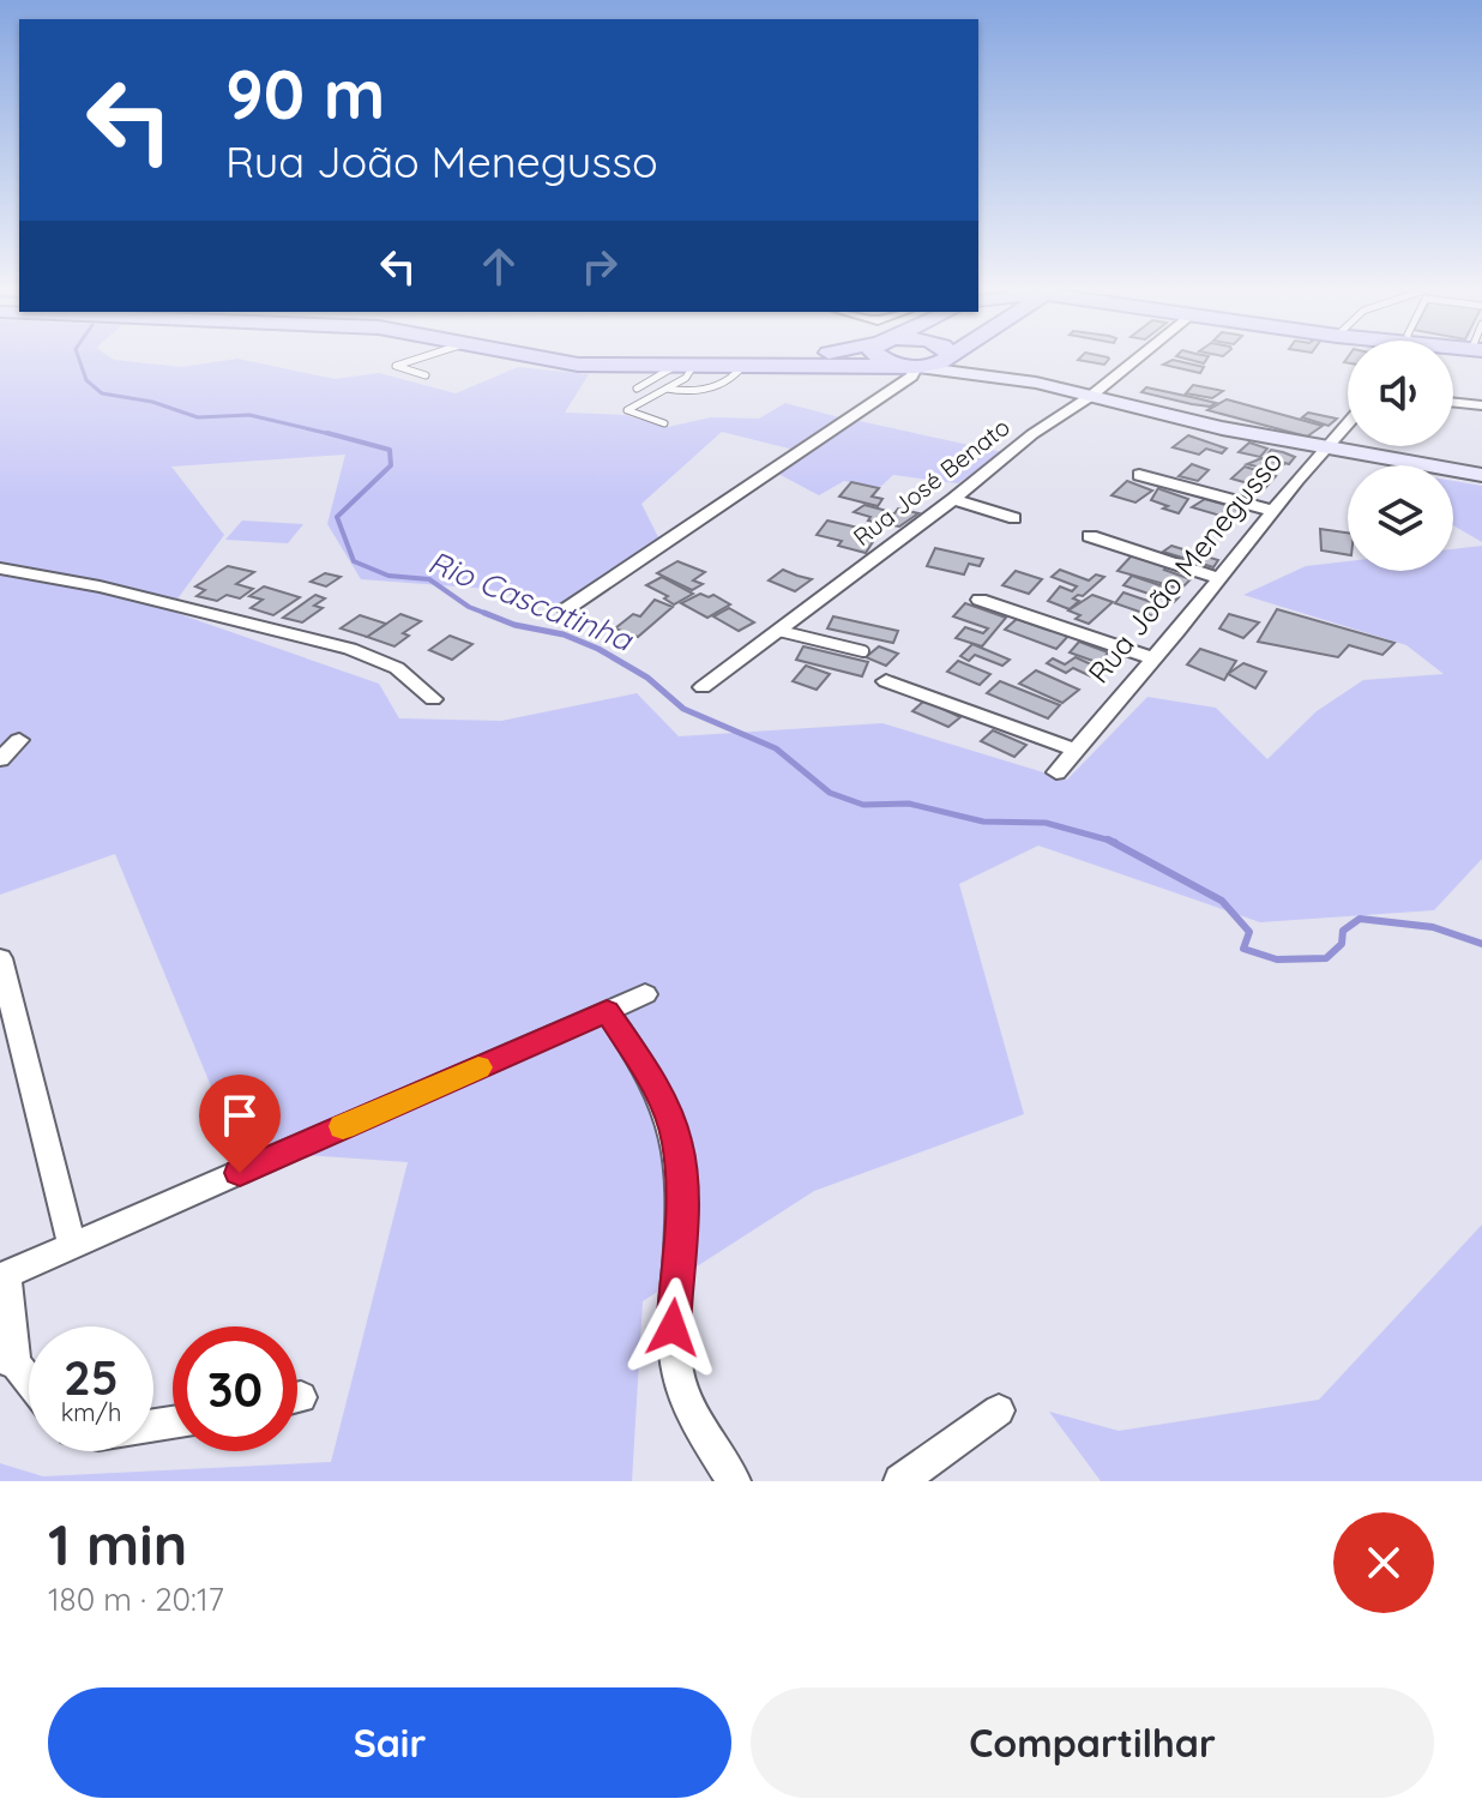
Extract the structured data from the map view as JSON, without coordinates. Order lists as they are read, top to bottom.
{
  "streets": {
    "street": ["Rua José Benato", "Rua João Menegusso"]
  },
  "water": ["Rio Cascatinha"],
  "page": {
    "turn": ["90 m", "Rua João Menegusso"],
    "speed": "25 km/h",
    "limit": "30",
    "heading": ["1 min", "180 m · 20:17"],
    "buttons": ["Sair", "Compartilhar"]
  }
}
